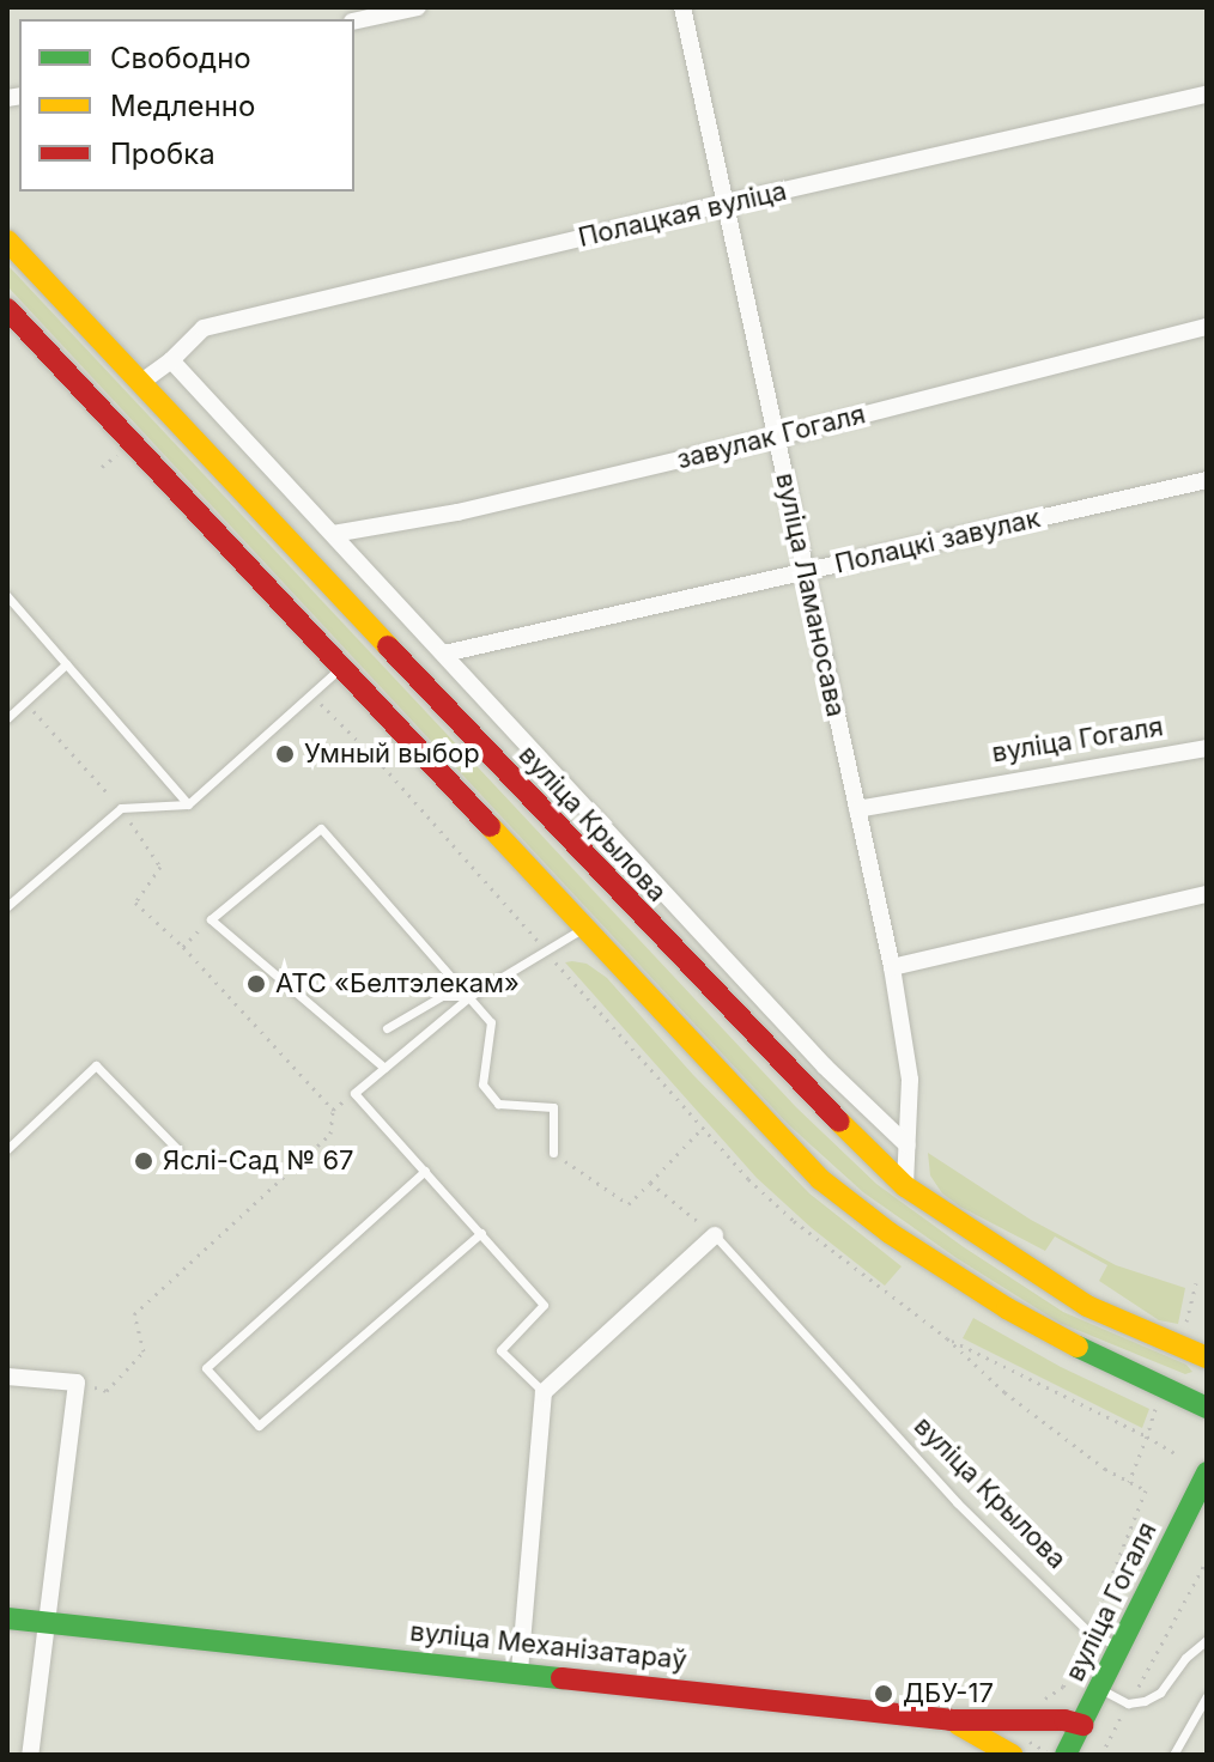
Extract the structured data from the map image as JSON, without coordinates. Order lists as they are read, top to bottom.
{
  "streets": {
    "main road": ["вуліца Гогаля", "вуліца Крылова", "вуліца Механізатараў"],
    "street": [
      "Полацкая вуліца",
      "завулак Гогаля",
      "Полацкі завулак",
      "вуліца Ламаносава"
    ]
  },
  "crossings": [
    ["Полацкая вуліца", "вуліца Ламаносава"],
    ["Полацкая вуліца", "вуліца Крылова"],
    ["завулак Гогаля", "вуліца Ламаносава"],
    ["Полацкі завулак", "вуліца Ламаносава"],
    ["вуліца Ламаносава", "вуліца Гогаля"],
    ["вуліца Ламаносава", "вуліца Крылова"],
    ["вуліца Гогаля", "вуліца Крылова"],
    ["вуліца Гогаля", "вуліца Механізатараў"]
  ],
  "places": [
    "Умный выбор",
    "АТС «Белтэлекам»",
    "Яслі-Сад № 67",
    "ДБУ-17"
  ],
  "legend": ["Свободно", "Медленно", "Пробка"]
}
